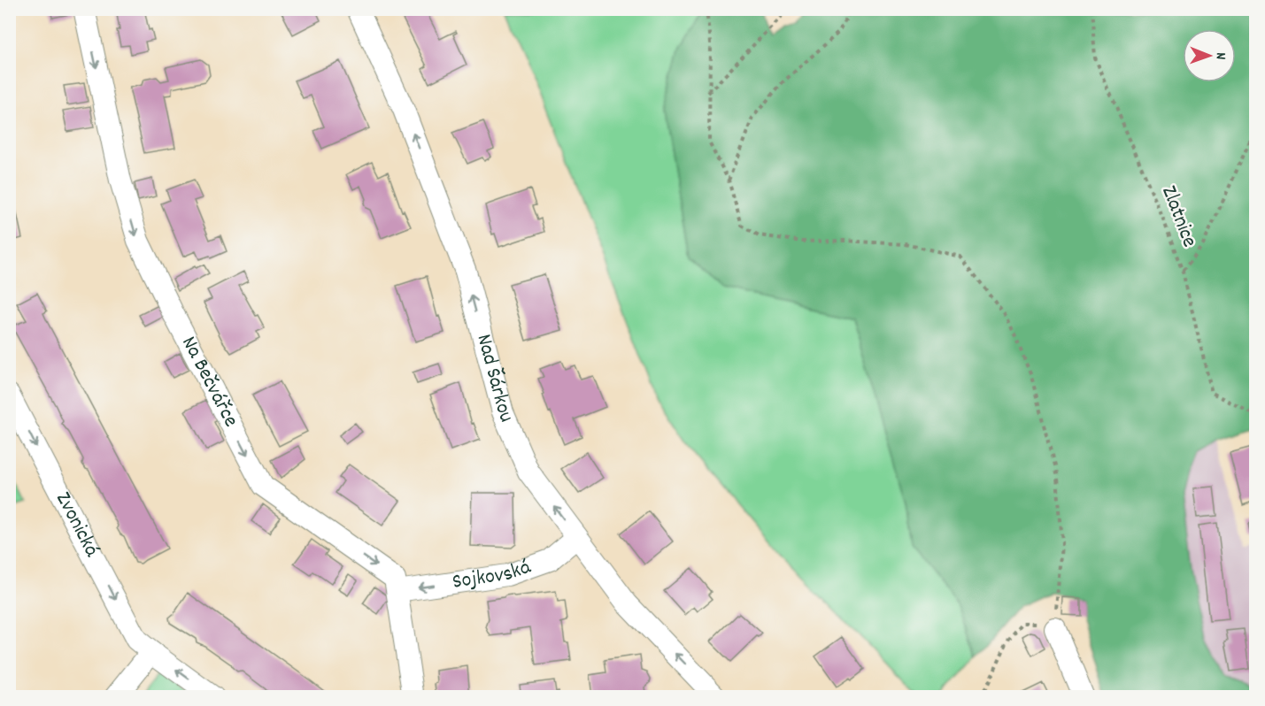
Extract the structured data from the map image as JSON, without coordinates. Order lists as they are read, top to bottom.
{
  "streets": {
    "street": [
      "Nad Šárkou",
      "Na Bečvářce",
      "Zvonická",
      "Sojkovská"
    ],
    "path": ["Zlatnice"]
  },
  "crossings": [
    ["Nad Šárkou", "Sojkovská"],
    ["Na Bečvářce", "Sojkovská"]
  ],
  "one_way": ["Nad Šárkou", "Na Bečvářce", "Sojkovská"],
  "north": "right"
}
